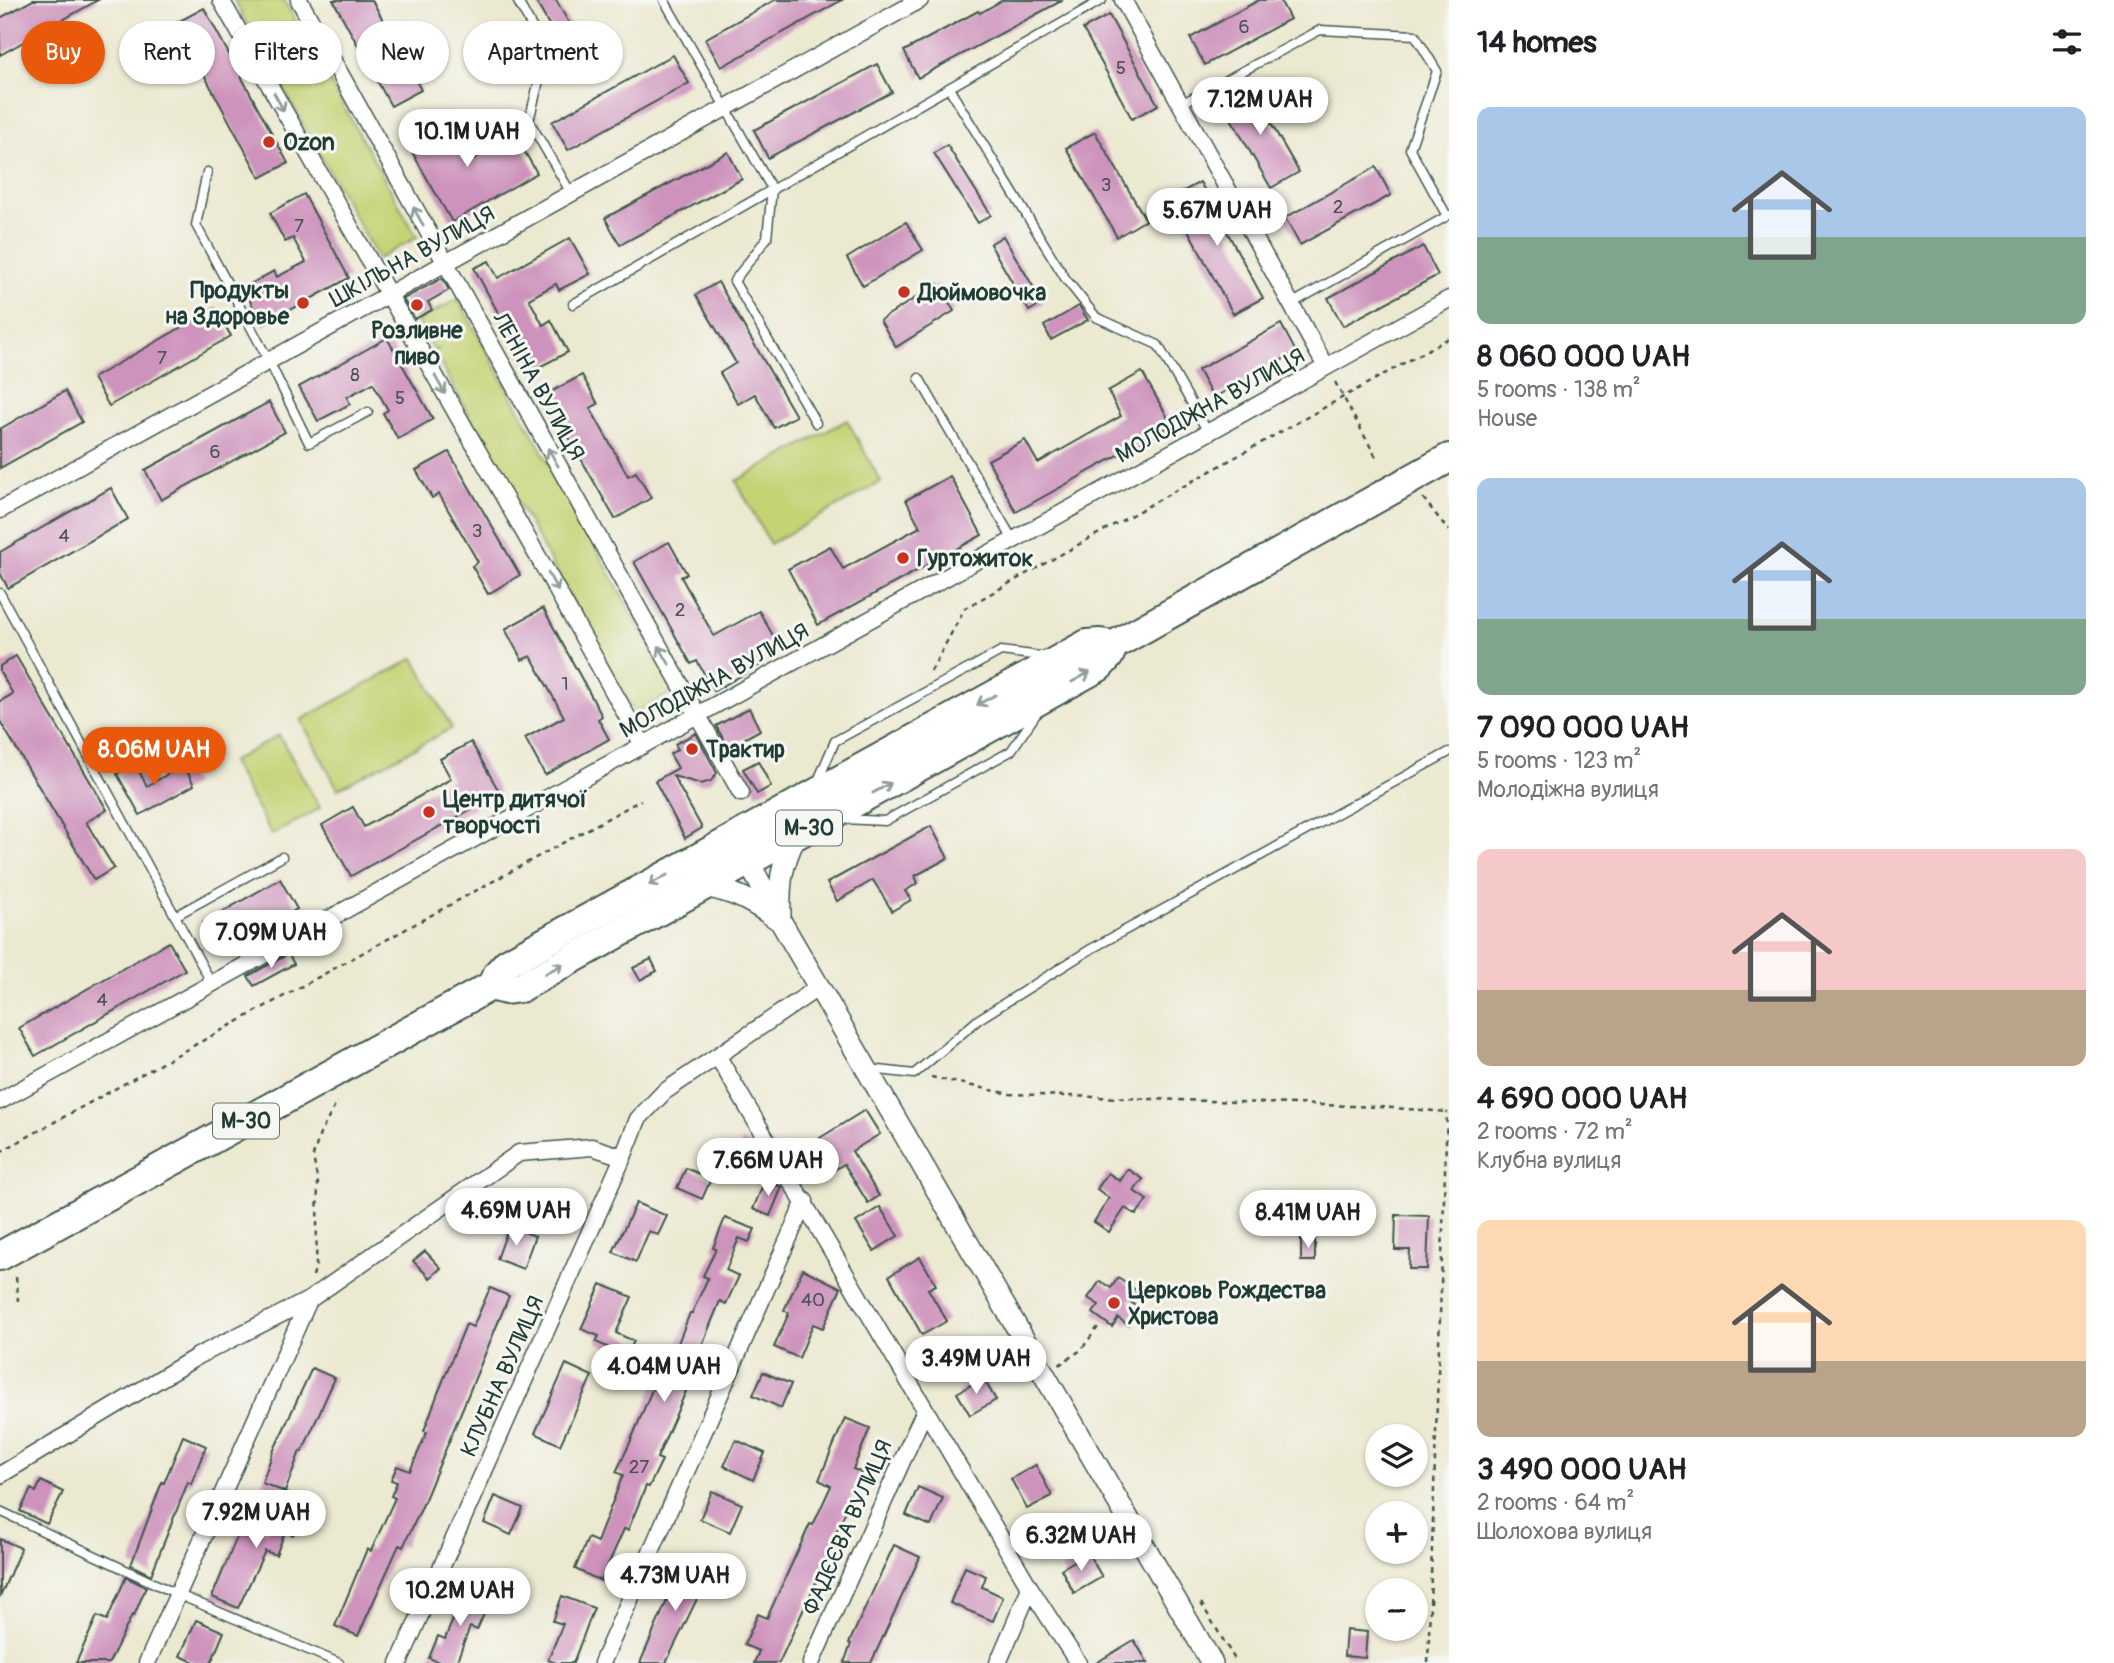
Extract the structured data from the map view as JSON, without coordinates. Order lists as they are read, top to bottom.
{
  "streets": {
    "highway": ["М-30"],
    "street": [
      "ШКІЛЬНА ВУЛИЦЯ",
      "ЛЕНІНА ВУЛИЦЯ",
      "МОЛОДІЖНА ВУЛИЦЯ",
      "КЛУБНА ВУЛИЦЯ",
      "ФАДЄЄВА ВУЛИЦЯ"
    ]
  },
  "crossings": [
    ["ШКІЛЬНА ВУЛИЦЯ", "ЛЕНІНА ВУЛИЦЯ"],
    ["ЛЕНІНА ВУЛИЦЯ", "МОЛОДІЖНА ВУЛИЦЯ"]
  ],
  "places": [
    "Ozon",
    "Дюймовочка",
    "Продукты на Здоровье",
    "Розливне пиво",
    "Гуртожиток",
    "Трактир",
    "Центр дитячої творчості",
    "Церковь Рождества Христова"
  ],
  "house_numbers": [
    "6",
    "5",
    "3",
    "2",
    "7",
    "7",
    "8",
    "5",
    "6",
    "3",
    "4",
    "2",
    "1",
    "4",
    "40",
    "27"
  ],
  "page": {
    "heading": "14 homes",
    "chip": [
      "Buy",
      "Rent",
      "Filters",
      "New",
      "Apartment"
    ],
    "price": [
      "7.12M UAH",
      "10.1M UAH",
      "5.67M UAH",
      "8.06M UAH",
      "7.09M UAH",
      "7.66M UAH",
      "4.69M UAH",
      "8.41M UAH",
      "3.49M UAH",
      "4.04M UAH",
      "7.92M UAH",
      "6.32M UAH",
      "4.73M UAH",
      "10.2M UAH"
    ],
    "list": [
      {
        "name": "8 060 000 UAH",
        "note": "5 rooms · 138 m² · House"
      },
      {
        "name": "7 090 000 UAH",
        "note": "5 rooms · 123 m² · Молодіжна вулиця"
      },
      {
        "name": "4 690 000 UAH",
        "note": "2 rooms · 72 m² · Клубна вулиця"
      },
      {
        "name": "3 490 000 UAH",
        "note": "2 rooms · 64 m² · Шолохова вулиця"
      }
    ],
    "map_buttons": ["+", "−"]
  }
}
